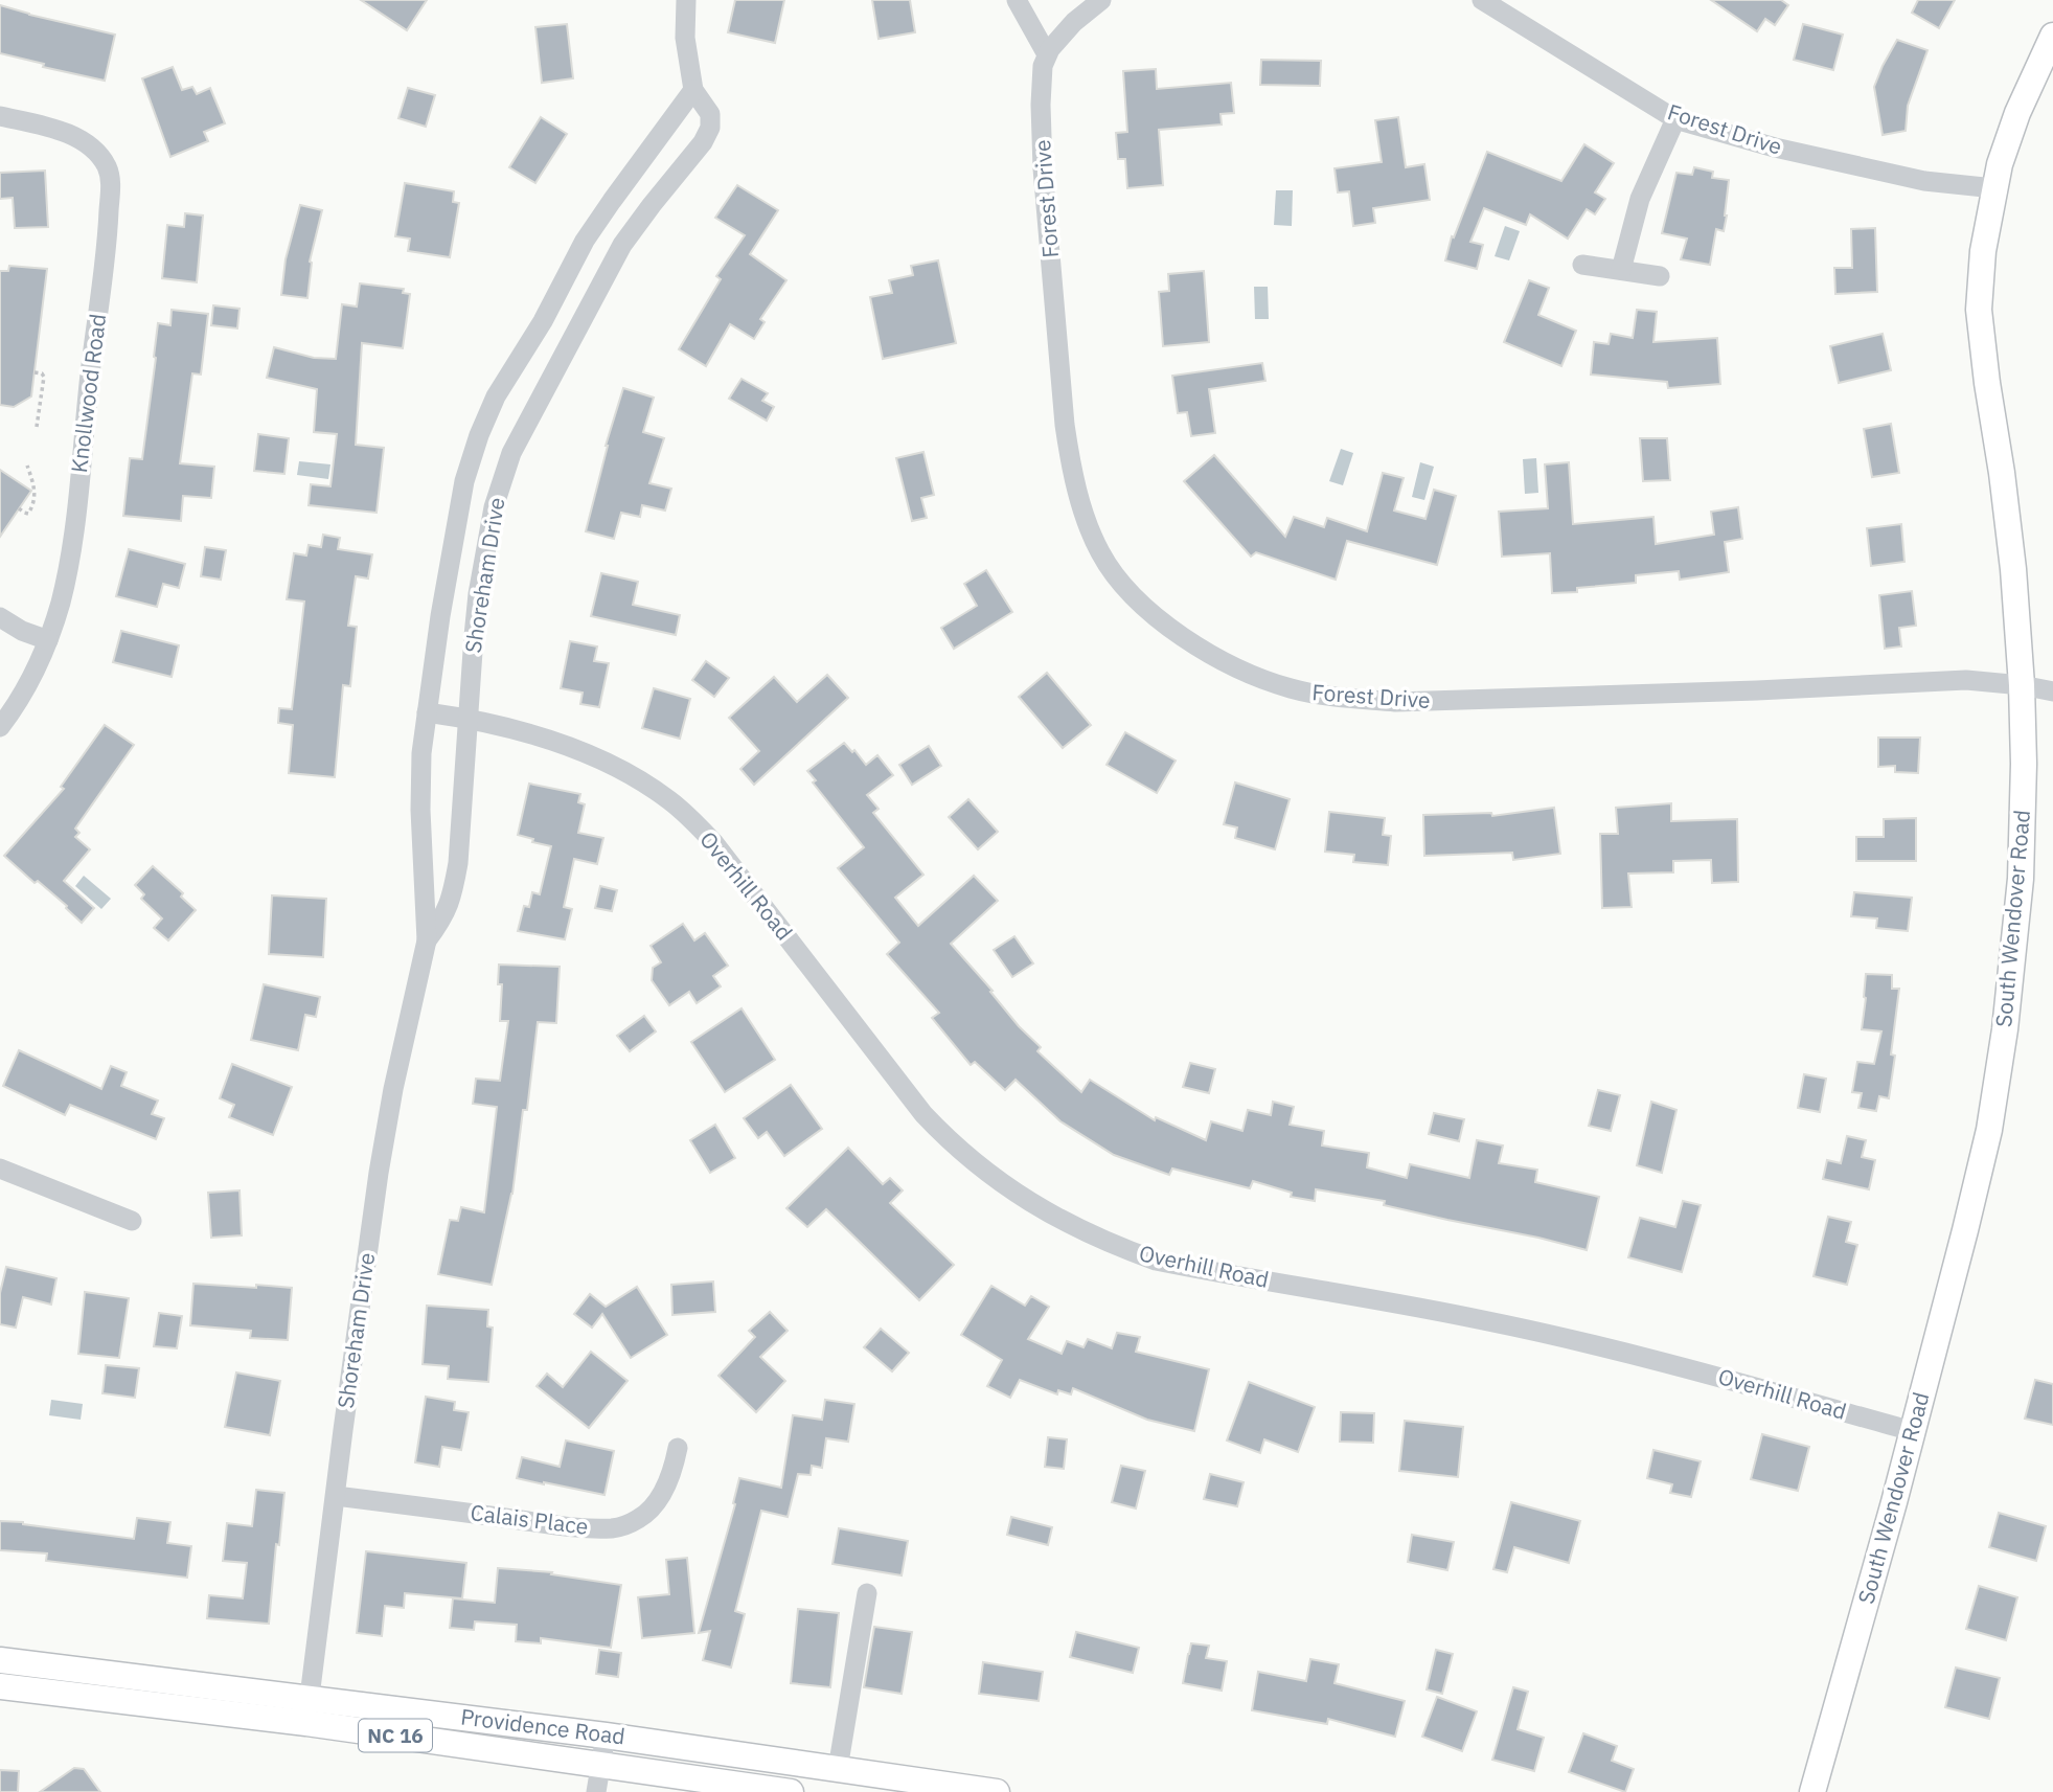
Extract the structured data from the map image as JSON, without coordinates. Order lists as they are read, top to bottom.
{
  "streets": {
    "main road": ["South Wendover Road", "Providence Road", "NC 16"],
    "street": [
      "Forest Drive",
      "Knollwood Road",
      "Shoreham Drive",
      "Overhill Road",
      "Calais Place"
    ]
  },
  "crossings": [
    ["Forest Drive", "South Wendover Road"],
    ["Shoreham Drive", "Overhill Road"],
    ["Shoreham Drive", "Calais Place"],
    ["Shoreham Drive", "Providence Road"],
    ["Overhill Road", "South Wendover Road"]
  ]
}
